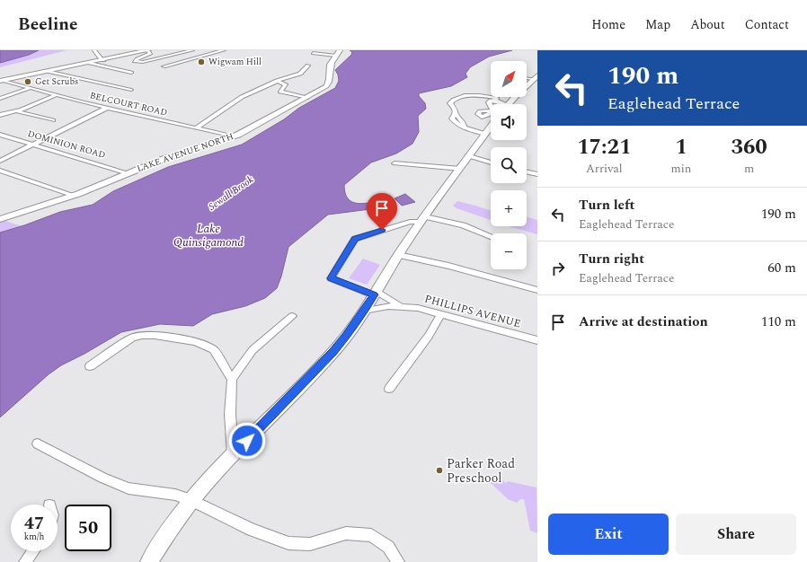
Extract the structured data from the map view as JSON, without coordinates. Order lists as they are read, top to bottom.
{
  "streets": {
    "main road": ["LAKE AVENUE NORTH"],
    "street": ["BELCOURT ROAD", "DOMINION ROAD", "PHILLIPS AVENUE"]
  },
  "crossings": [
    ["BELCOURT ROAD", "LAKE AVENUE NORTH"],
    ["DOMINION ROAD", "LAKE AVENUE NORTH"]
  ],
  "water": ["Sewall Brook", "Lake Quinsigamond"],
  "places": ["Wigwam Hill", "Get Scrubs", "Parker Road Preschool"],
  "north": "top right",
  "page": {
    "header": "Beeline",
    "nav": [
      "Home",
      "Map",
      "About",
      "Contact"
    ],
    "turn": ["190 m", "Eaglehead Terrace"],
    "map_buttons": ["+", "−"],
    "eta": [
      "17:21",
      "Arrival",
      "1",
      "min",
      "360",
      "m"
    ],
    "list": [
      {
        "name": "Turn left",
        "note": "Eaglehead Terrace",
        "value": "190 m"
      },
      {
        "name": "Turn right",
        "note": "Eaglehead Terrace",
        "value": "60 m"
      },
      {
        "name": "Arrive at destination",
        "value": "110 m"
      }
    ],
    "speed": "47 km/h",
    "limit": "50",
    "buttons": ["Exit", "Share"]
  }
}
